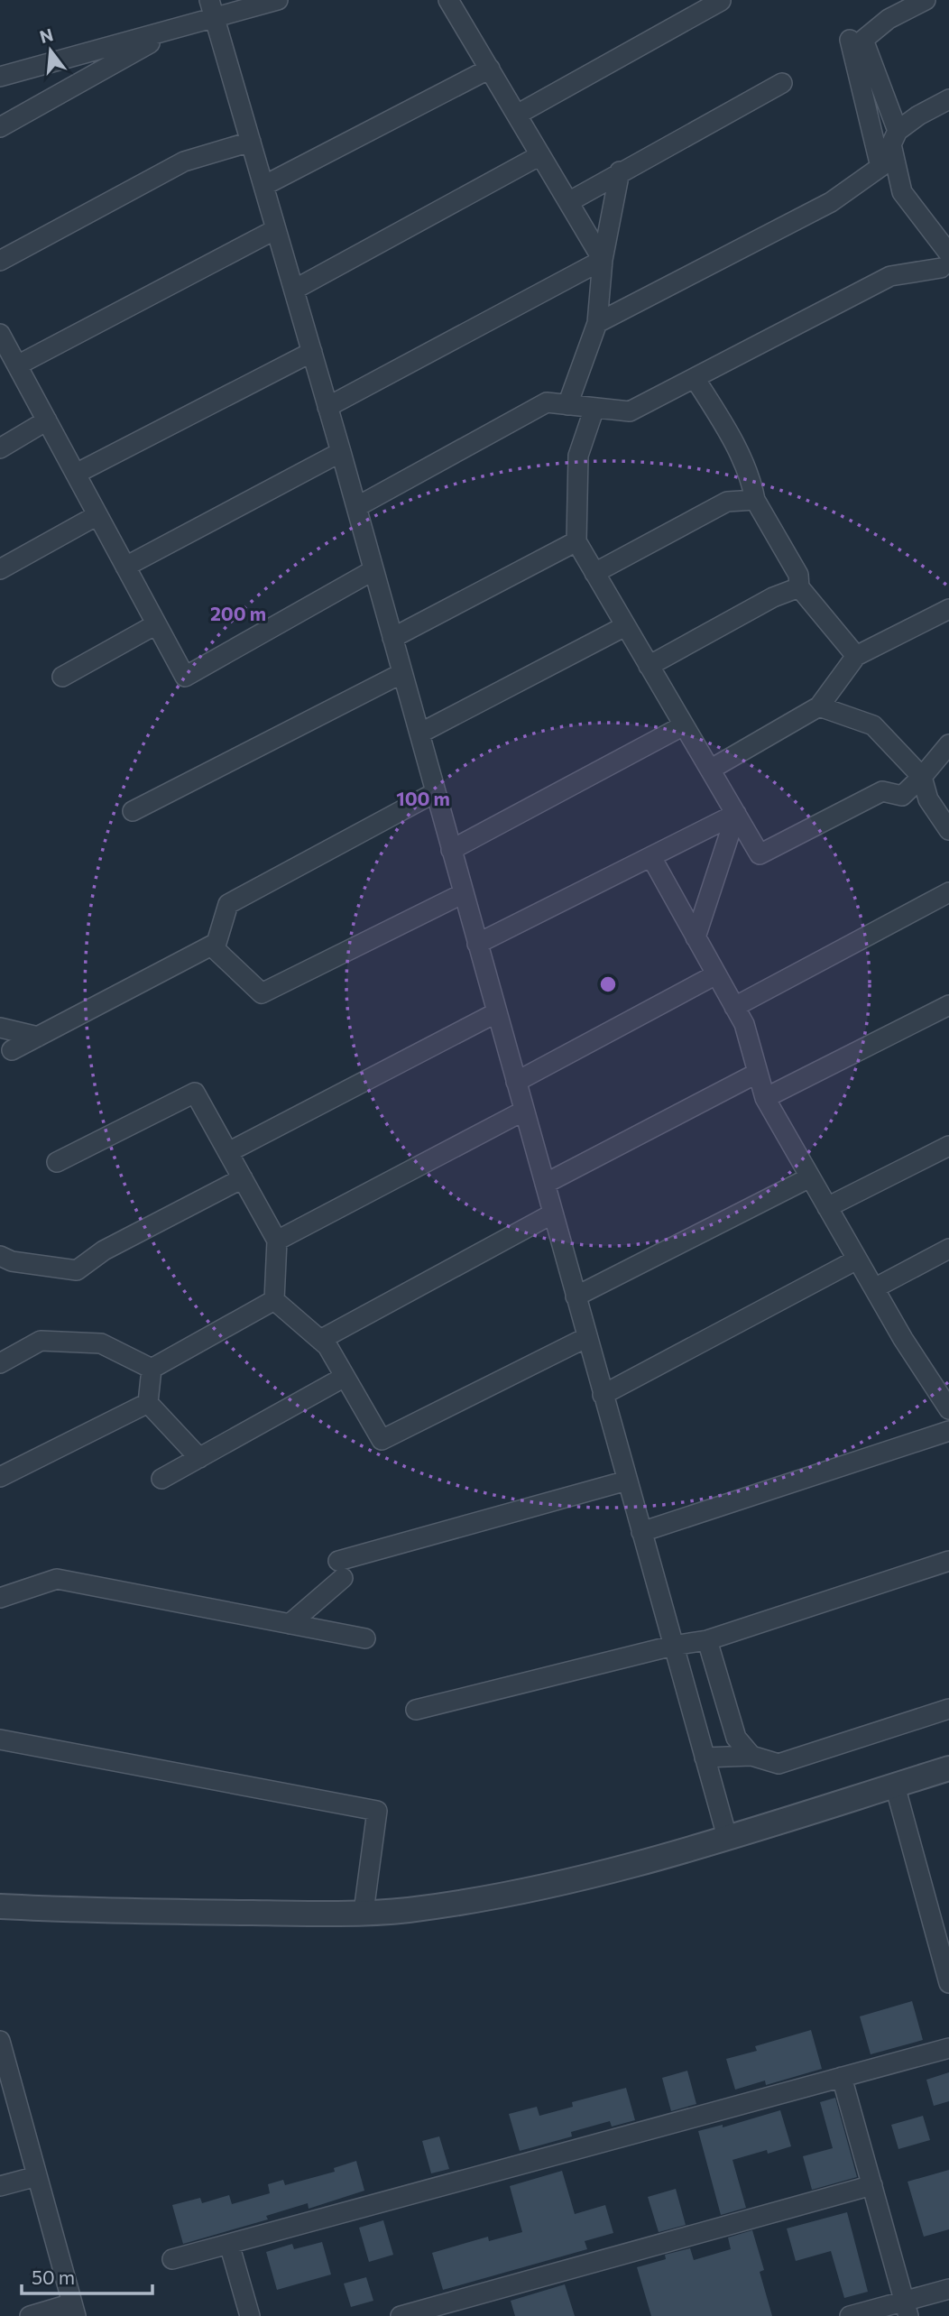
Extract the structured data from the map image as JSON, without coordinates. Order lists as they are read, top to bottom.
{
  "scale_bar": "50 m",
  "north": "top",
  "rings": ["200 m", "100 m"]
}
